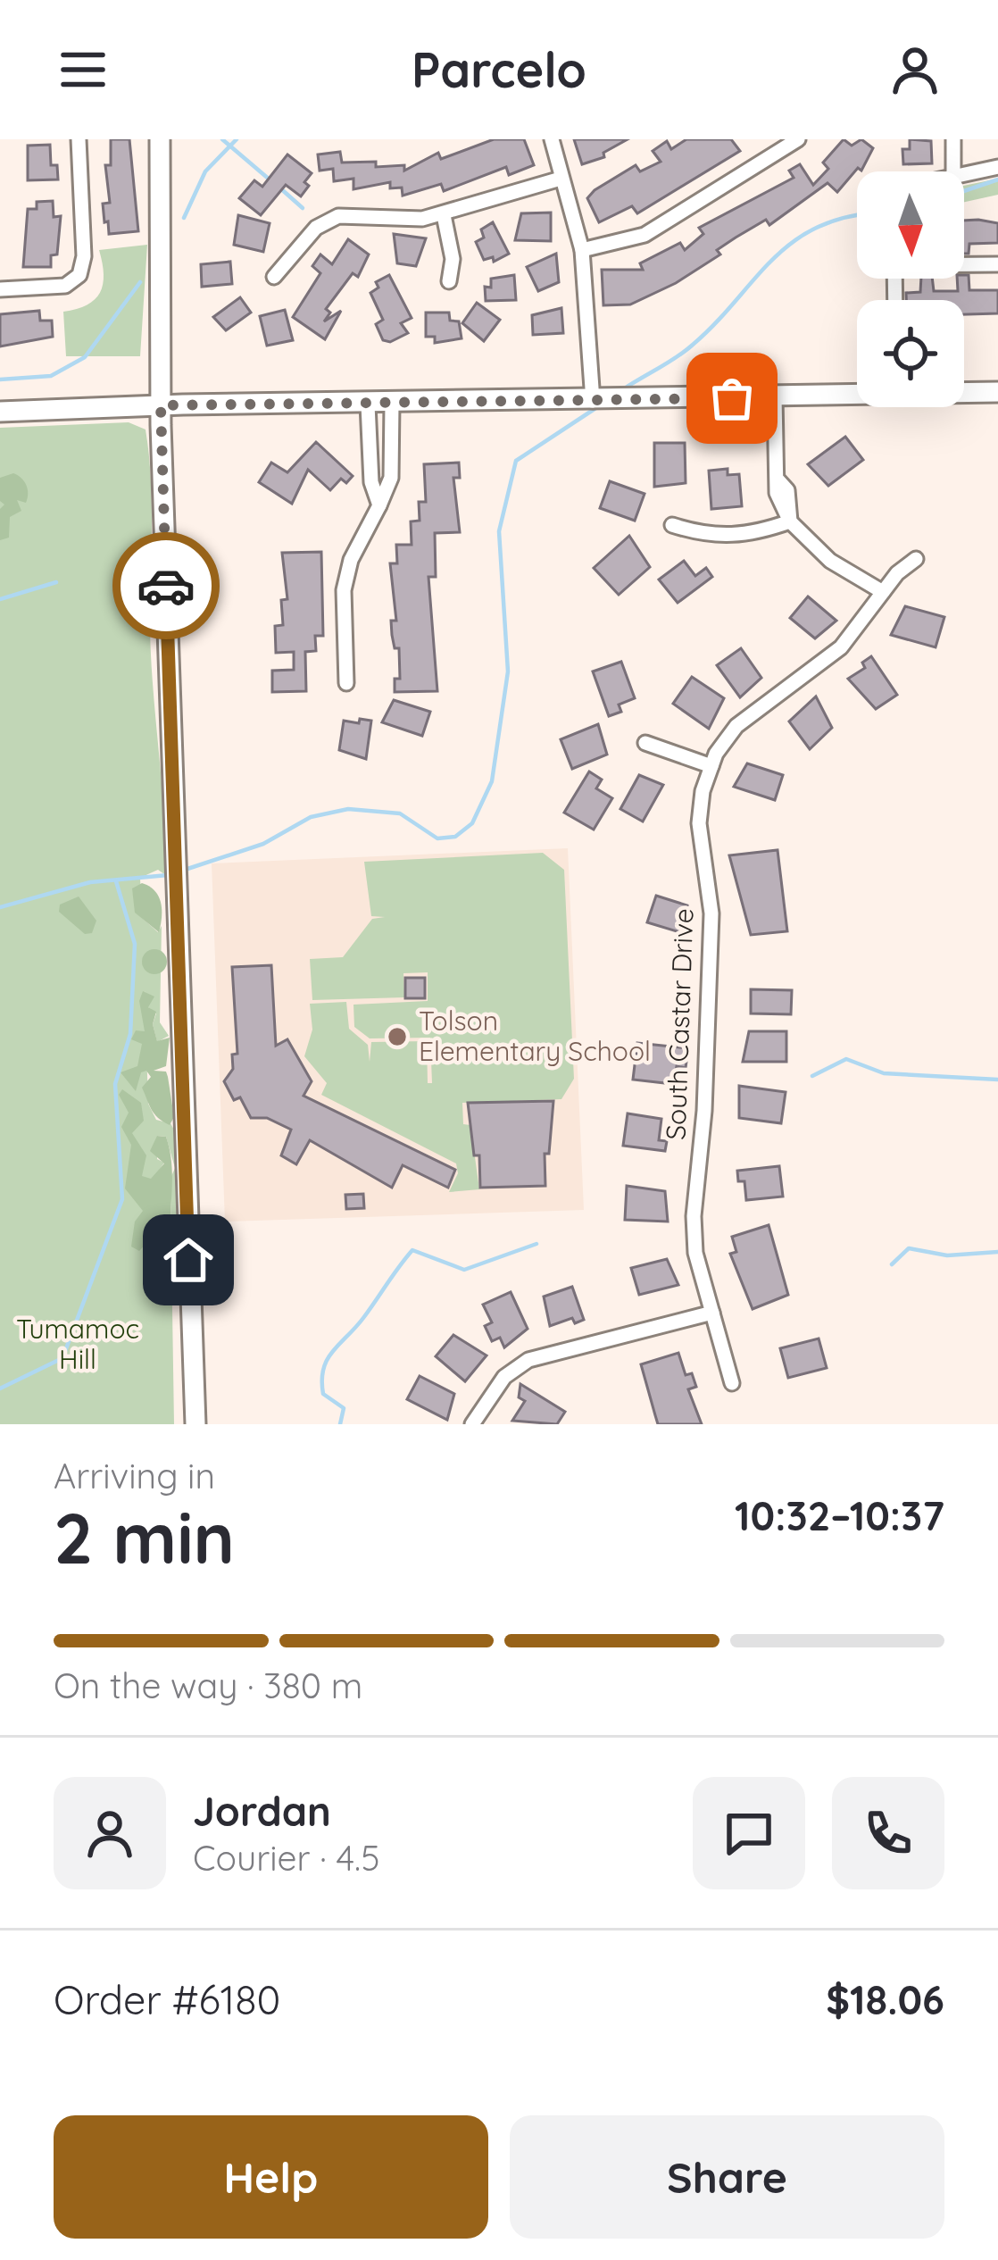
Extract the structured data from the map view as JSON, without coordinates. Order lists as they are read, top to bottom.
{
  "streets": {
    "street": ["South Castar Drive"]
  },
  "parks": ["Tumamoc Hill"],
  "places": ["Tolson Elementary School"],
  "north": "bottom",
  "page": {
    "header": "Parcelo",
    "heading": ["2 min", "Arriving in", "10:32–10:37"],
    "panel": [
      "Jordan",
      "Courier · 4.5",
      "Order #6180",
      "$18.06"
    ],
    "bar": "On the way · 380 m",
    "buttons": ["Help", "Share"]
  }
}
